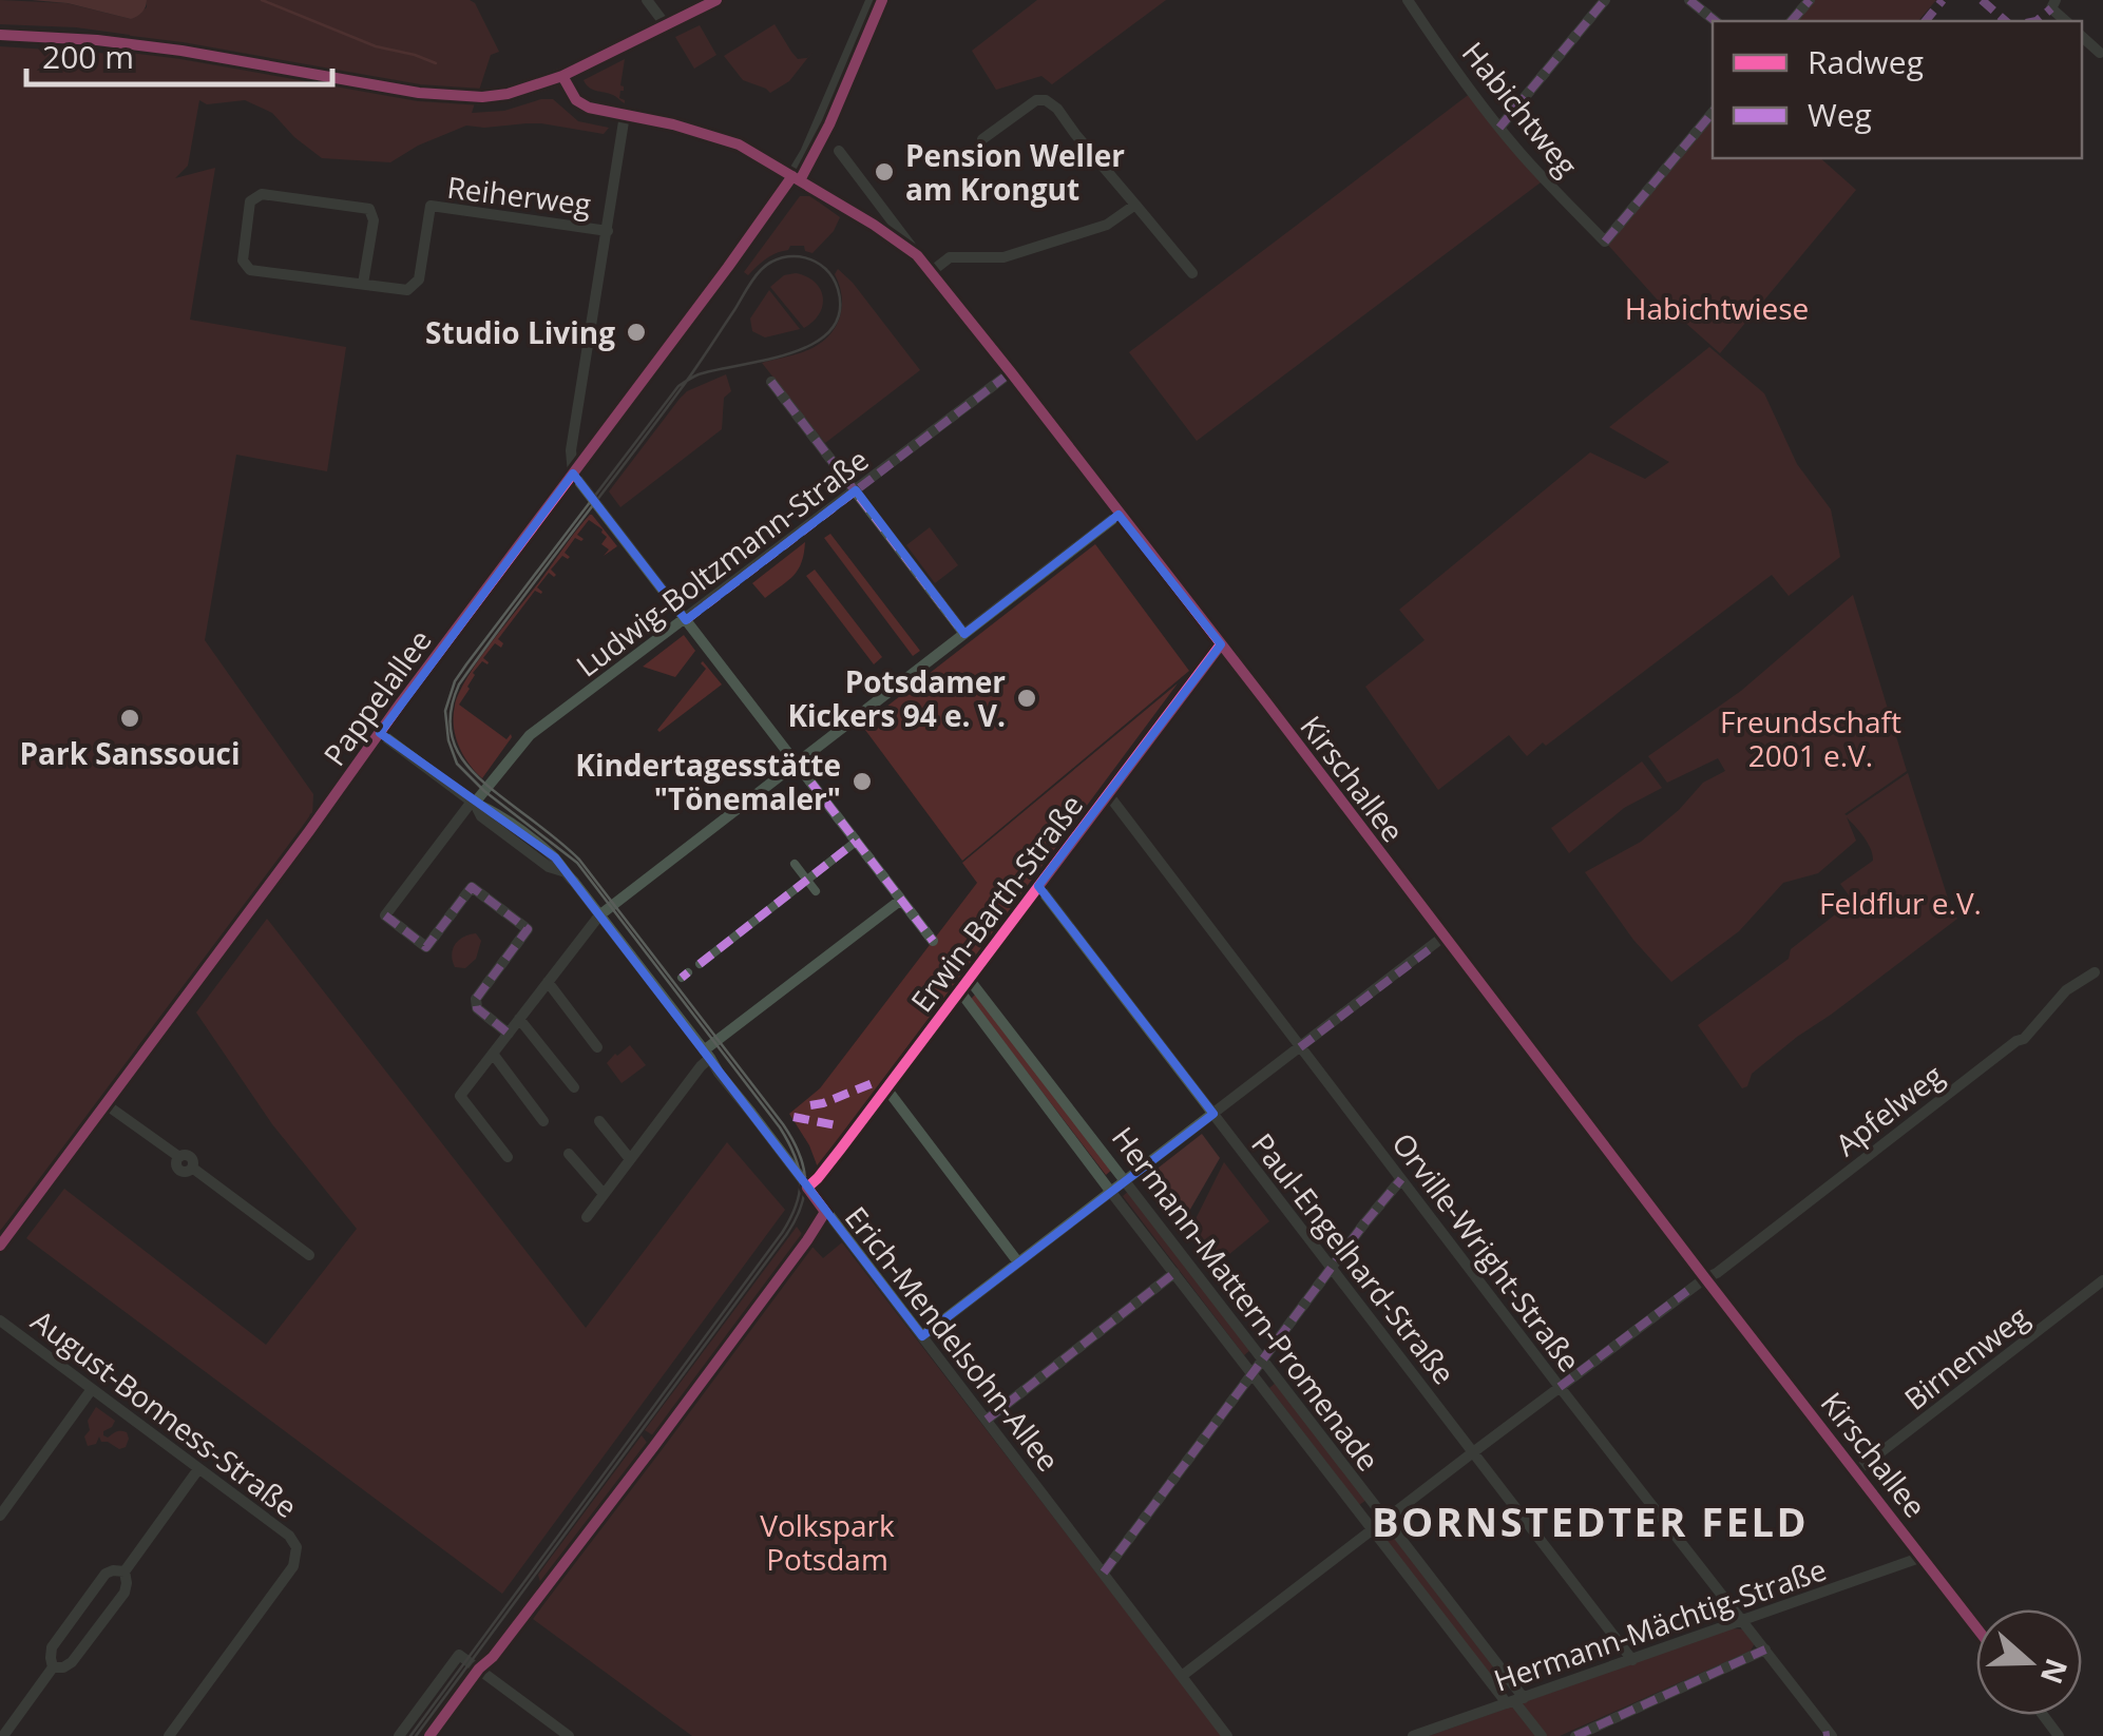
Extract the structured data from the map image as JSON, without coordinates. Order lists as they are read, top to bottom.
{
  "streets": {
    "street": [
      "Habichtweg",
      "Reiherweg",
      "Ludwig-Boltzmann-Straße",
      "Pappelallee",
      "Kirschallee",
      "Erwin-Barth-Straße",
      "Apfelweg",
      "Orville-Wright-Straße",
      "Paul-Engelhard-Straße",
      "Hermann-Mattern-Promenade",
      "Erich-Mendelsohn-Allee",
      "Birnenweg",
      "August-Bonness-Straße",
      "Hermann-Mächtig-Straße"
    ]
  },
  "crossings": [
    ["Reiherweg", "Pappelallee"],
    ["Reiherweg", "Kirschallee"],
    ["Ludwig-Boltzmann-Straße", "Kirschallee"],
    ["Ludwig-Boltzmann-Straße", "Erich-Mendelsohn-Allee"],
    ["Pappelallee", "Kirschallee"],
    ["Pappelallee", "Erich-Mendelsohn-Allee"],
    ["Kirschallee", "Erwin-Barth-Straße"],
    ["Kirschallee", "Apfelweg"],
    ["Kirschallee", "Birnenweg"],
    ["Kirschallee", "Hermann-Mächtig-Straße"],
    ["Erwin-Barth-Straße", "Orville-Wright-Straße"],
    ["Erwin-Barth-Straße", "Paul-Engelhard-Straße"],
    ["Erwin-Barth-Straße", "Hermann-Mattern-Promenade"],
    ["Erwin-Barth-Straße", "Erich-Mendelsohn-Allee"],
    ["Apfelweg", "Orville-Wright-Straße"],
    ["Apfelweg", "Paul-Engelhard-Straße"],
    ["Apfelweg", "Hermann-Mattern-Promenade"],
    ["Apfelweg", "Erich-Mendelsohn-Allee"],
    ["Orville-Wright-Straße", "Hermann-Mächtig-Straße"],
    ["Paul-Engelhard-Straße", "Hermann-Mächtig-Straße"],
    ["Hermann-Mattern-Promenade", "Hermann-Mächtig-Straße"]
  ],
  "districts": ["BORNSTEDTER FELD"],
  "parks": [
    "Habichtwiese",
    "Freundschaft 2001 e.V.",
    "Feldflur e.V.",
    "Volkspark Potsdam"
  ],
  "places": [
    "Pension Weller am Krongut",
    "Studio Living",
    "Potsdamer Kickers 94 e. V.",
    "Park Sanssouci",
    "Kindertagesstätte \"Tönemaler\""
  ],
  "legend": ["Radweg", "Weg"],
  "scale_bar": "200 m",
  "north": "right"
}
